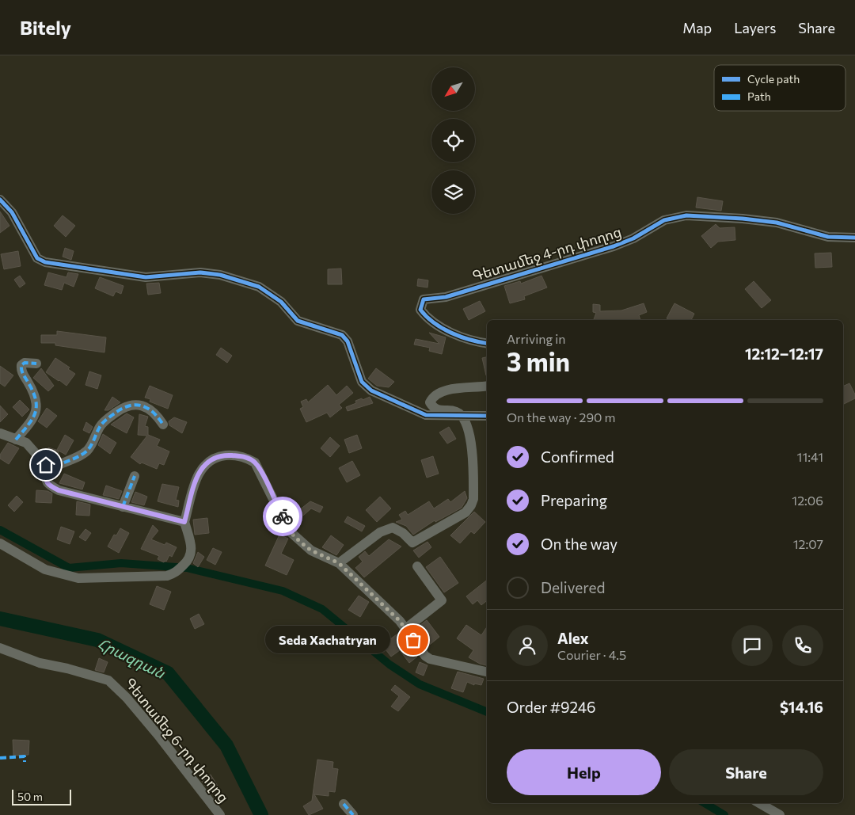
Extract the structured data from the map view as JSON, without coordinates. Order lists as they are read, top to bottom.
{
  "streets": {
    "street": ["Գետամեջ 4-րդ փողոց", "Գետամեջ 6-րդ փողոց"]
  },
  "water": ["Հրազդան"],
  "places": ["Seda Xachatryan"],
  "legend": ["Cycle path", "Path"],
  "scale_bar": "50 m",
  "north": "bottom left",
  "page": {
    "header": "Bitely",
    "nav": ["Map", "Layers", "Share"],
    "heading": ["3 min", "Arriving in", "12:12–12:17"],
    "panel": [
      "Alex",
      "Courier · 4.5",
      "Order #9246",
      "$14.16"
    ],
    "bar": "On the way · 290 m",
    "list": [
      ["Confirmed", "11:41"],
      ["Preparing", "12:06"],
      ["On the way", "12:07"],
      "Delivered"
    ],
    "bubble": "Seda Xachatryan",
    "buttons": ["Help", "Share"],
    "scale": "50 m"
  }
}
